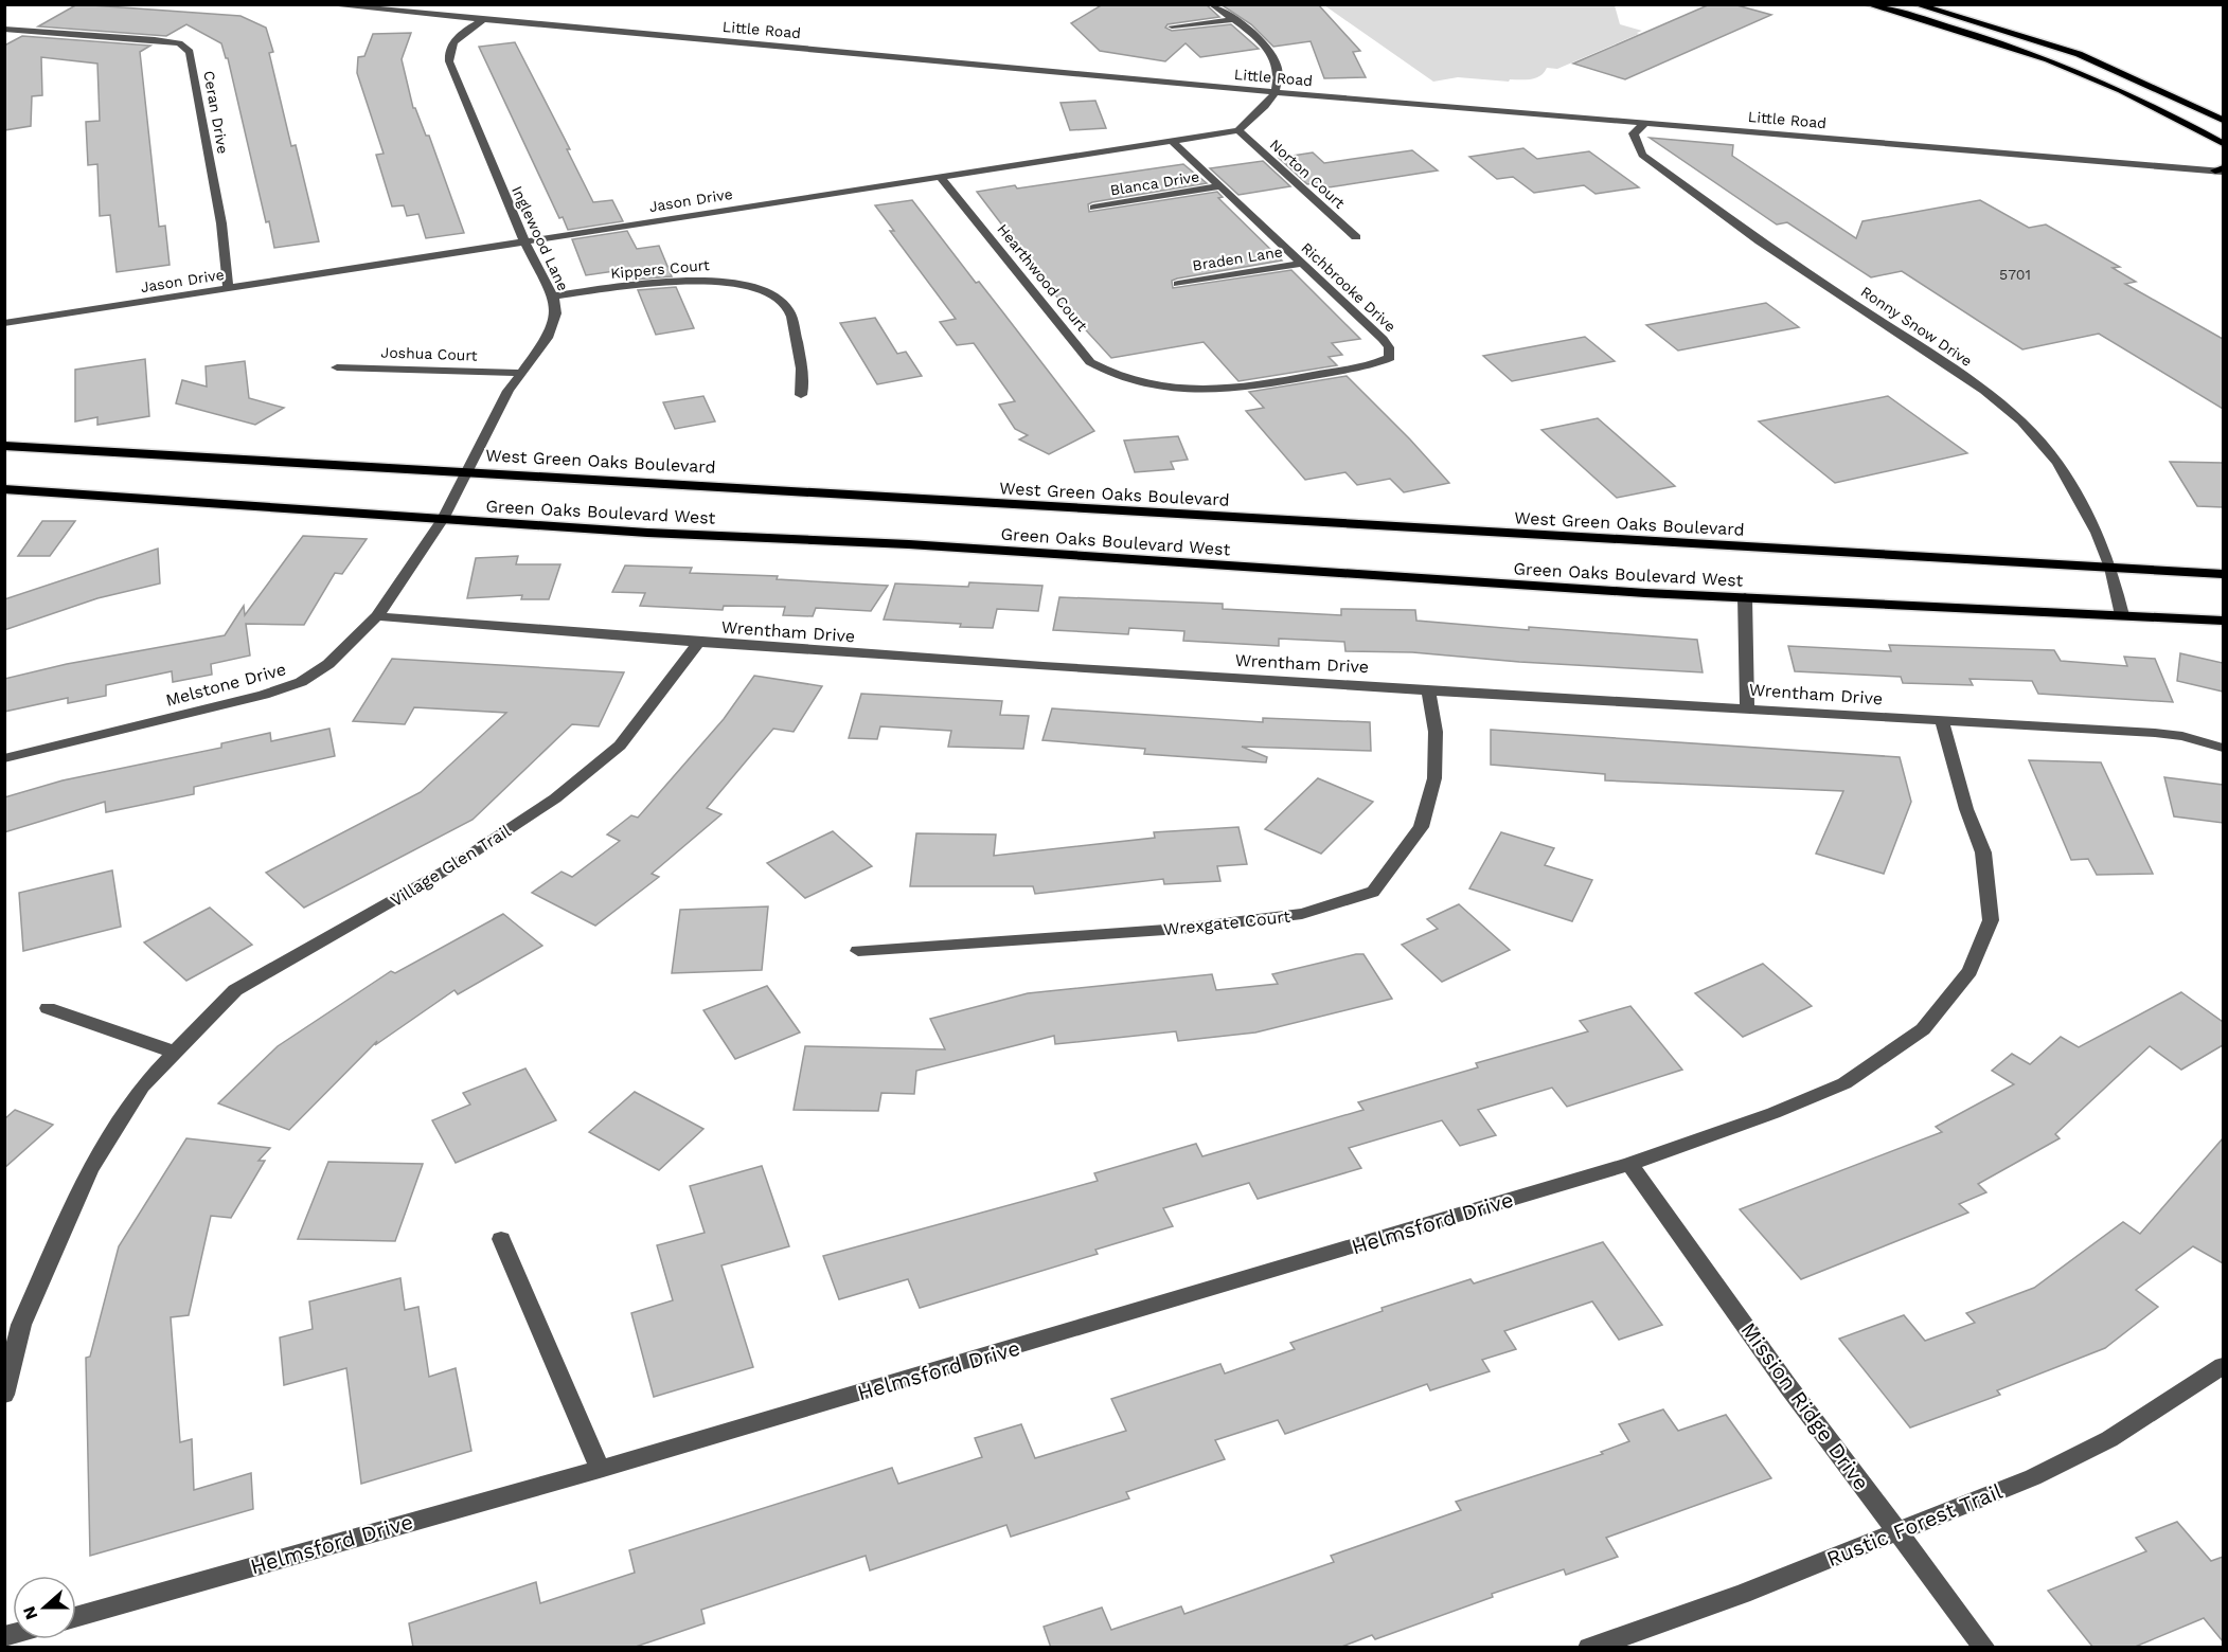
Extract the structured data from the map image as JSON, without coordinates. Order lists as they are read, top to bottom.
{
  "streets": {
    "main road": ["West Green Oaks Boulevard", "Green Oaks Boulevard West"],
    "street": [
      "Little Road",
      "Ceran Drive",
      "Norton Court",
      "Blanca Drive",
      "Jason Drive",
      "Inglewood Lane",
      "Braden Lane",
      "Kippers Court",
      "Hearthwood Court",
      "Richbrooke Drive",
      "Ronny Snow Drive",
      "Joshua Court",
      "Wrentham Drive",
      "Melstone Drive",
      "Village Glen Trail",
      "Wrexgate Court",
      "Helmsford Drive",
      "Mission Ridge Drive",
      "Rustic Forest Trail"
    ]
  },
  "crossings": [
    ["Little Road", "Inglewood Lane"],
    ["Little Road", "Ronny Snow Drive"],
    ["Ceran Drive", "Jason Drive"],
    ["Norton Court", "Jason Drive"],
    ["Blanca Drive", "Richbrooke Drive"],
    ["Jason Drive", "Inglewood Lane"],
    ["Jason Drive", "Hearthwood Court"],
    ["Jason Drive", "Richbrooke Drive"],
    ["Inglewood Lane", "Kippers Court"],
    ["Inglewood Lane", "Joshua Court"],
    ["Inglewood Lane", "West Green Oaks Boulevard"],
    ["Inglewood Lane", "Melstone Drive"],
    ["Braden Lane", "Richbrooke Drive"],
    ["Hearthwood Court", "Richbrooke Drive"],
    ["Ronny Snow Drive", "West Green Oaks Boulevard"],
    ["Ronny Snow Drive", "Green Oaks Boulevard West"],
    ["West Green Oaks Boulevard", "Melstone Drive"],
    ["Green Oaks Boulevard West", "Melstone Drive"],
    ["Wrentham Drive", "Melstone Drive"],
    ["Wrentham Drive", "Village Glen Trail"],
    ["Wrentham Drive", "Wrexgate Court"],
    ["Wrentham Drive", "Helmsford Drive"],
    ["Helmsford Drive", "Mission Ridge Drive"],
    ["Mission Ridge Drive", "Rustic Forest Trail"]
  ],
  "house_numbers": ["5701"],
  "north": "left"
}
